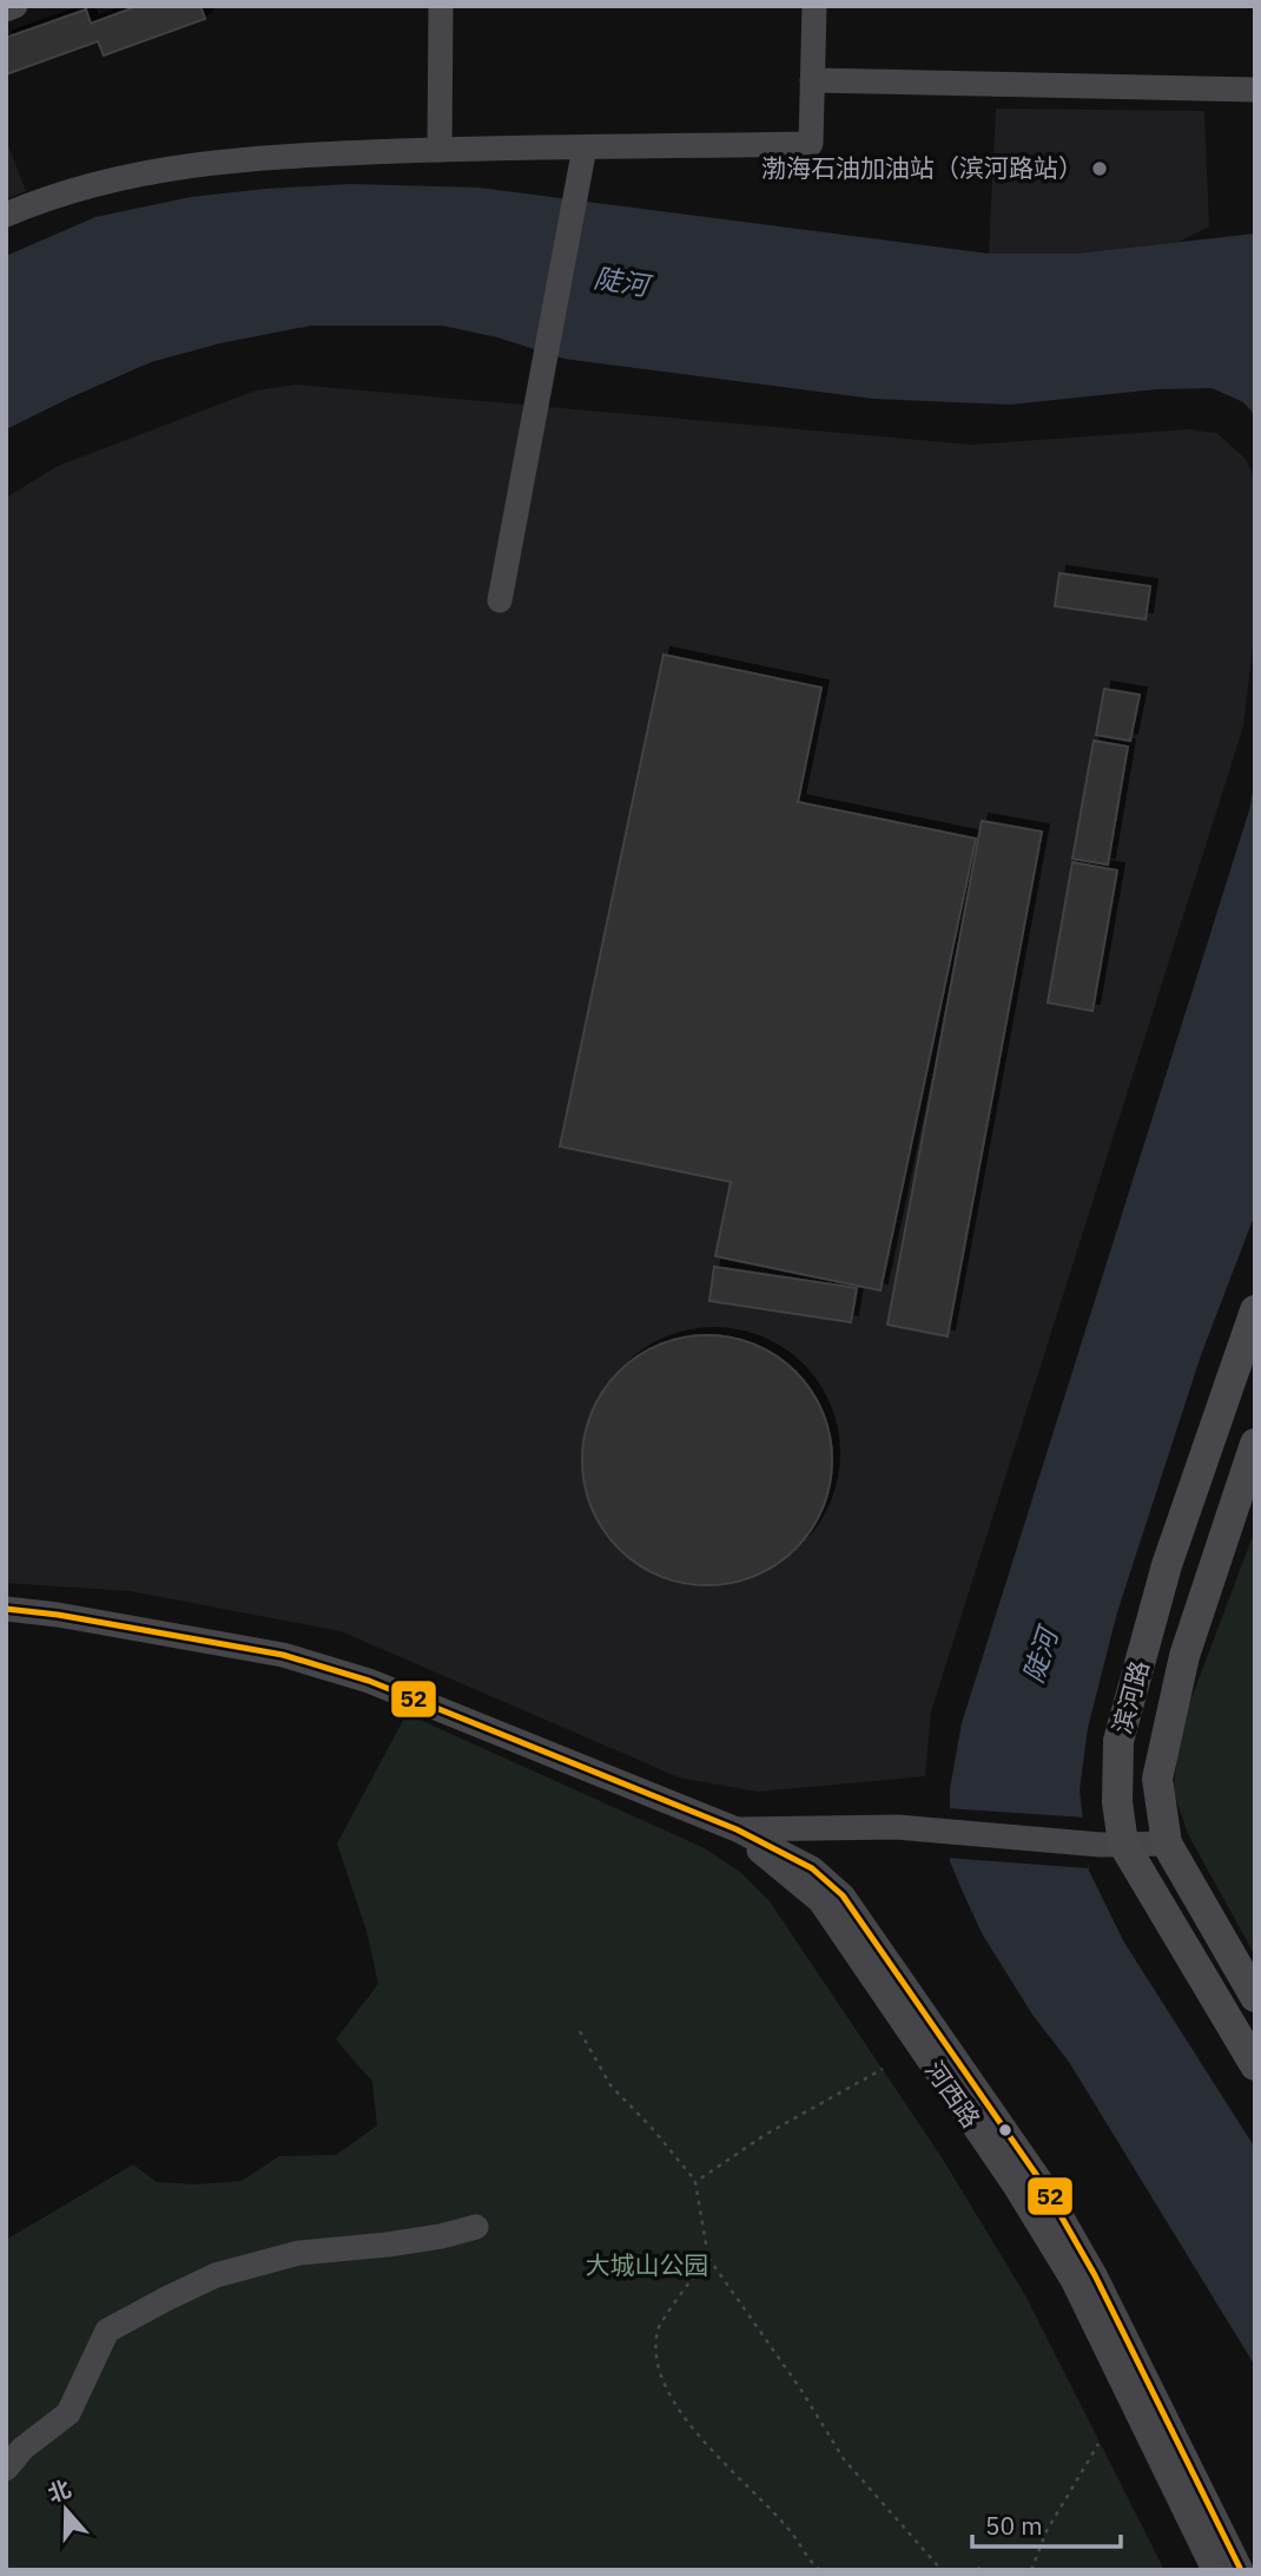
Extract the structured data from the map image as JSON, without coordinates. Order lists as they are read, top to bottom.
{
  "streets": {
    "main road": ["滨河路"],
    "street": ["河西路"]
  },
  "water": ["陡河"],
  "parks": ["大城山公园"],
  "places": ["渤海石油加油站（滨河路站）"],
  "lines": ["transit line 52"],
  "scale_bar": "50 m",
  "north": "top"
}
